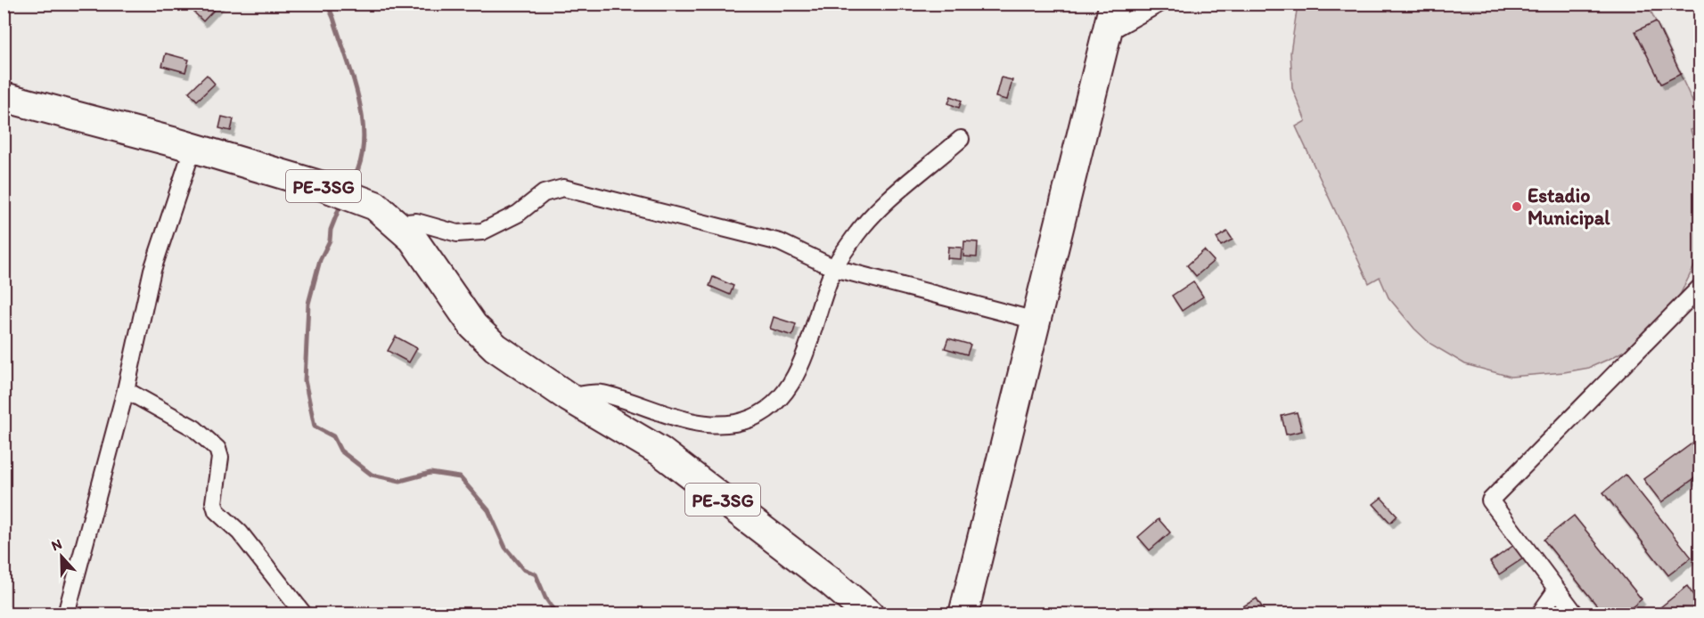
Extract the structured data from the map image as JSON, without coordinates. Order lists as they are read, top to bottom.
{
  "streets": {
    "highway": ["PE-3SG"]
  },
  "places": ["Estadio Municipal"],
  "north": "top"
}
